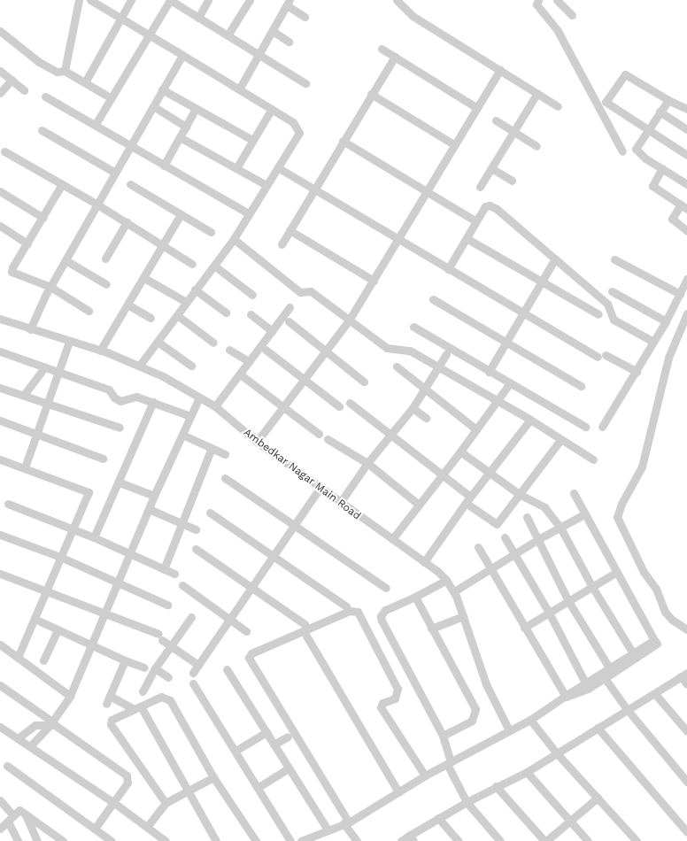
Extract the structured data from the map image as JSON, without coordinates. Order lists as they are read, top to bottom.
{
  "streets": {
    "street": ["Ambedkar Nagar Main Road"]
  }
}
